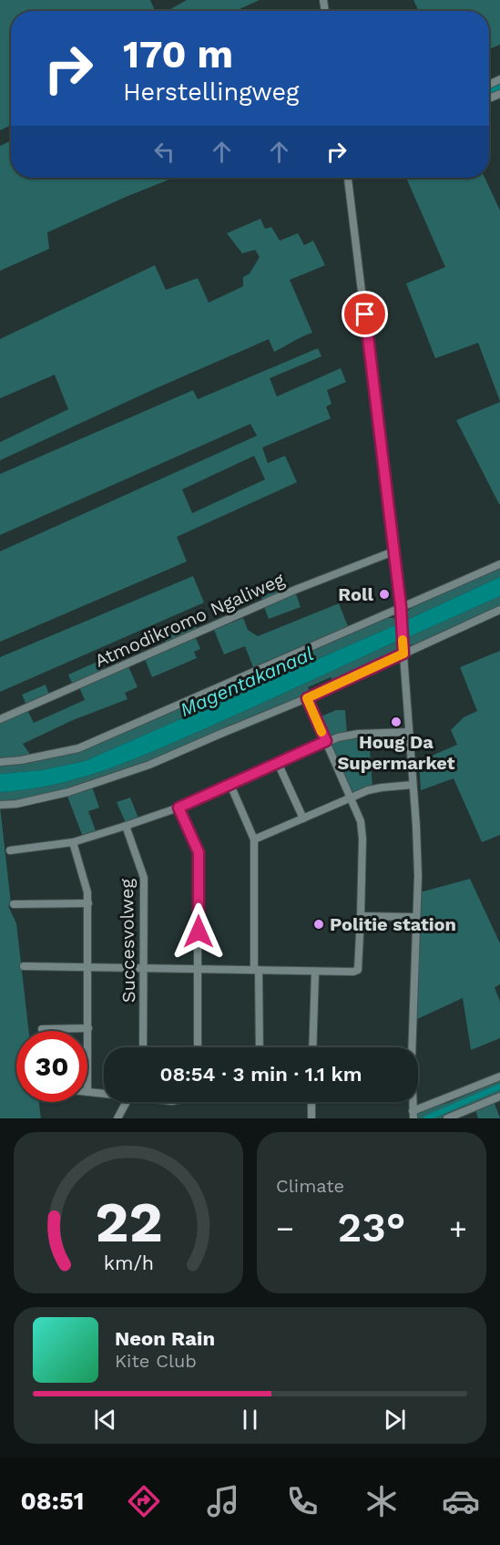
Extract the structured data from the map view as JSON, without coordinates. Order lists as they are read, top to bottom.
{
  "streets": {
    "street": ["Atmodikromo Ngaliweg", "Succesvolweg"]
  },
  "water": ["Magentakanaal"],
  "places": ["Roll", "Houg Da Supermarket", "Politie station"],
  "page": {
    "turn": ["170 m", "Herstellingweg"],
    "limit": "30",
    "trip": "08:54 · 3 min · 1.1 km",
    "tile": "Climate",
    "heat": ["−", "23°", "+"],
    "song": ["Neon Rain", "Kite Club"],
    "tabs": "08:51",
    "gauge": ["22", "km/h"]
  }
}
